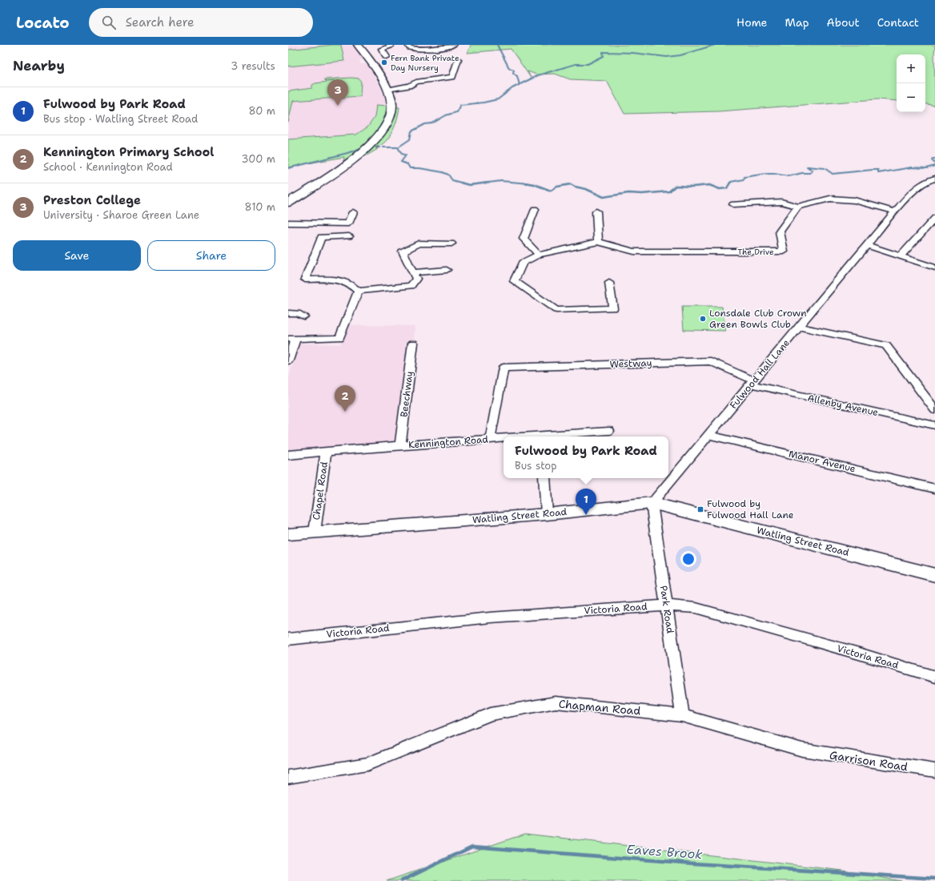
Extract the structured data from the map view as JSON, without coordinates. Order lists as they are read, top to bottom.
{
  "streets": {
    "street": [
      "The Drive",
      "Westway",
      "Fulwood Hall Lane",
      "Beechway",
      "Allenby Avenue",
      "Kennington Road",
      "Manor Avenue",
      "Chapel Road",
      "Watling Street Road",
      "Victoria Road",
      "Park Road",
      "Chapman Road",
      "Garrison Road"
    ]
  },
  "crossings": [
    ["Westway", "Fulwood Hall Lane"],
    ["Westway", "Allenby Avenue"],
    ["Westway", "Kennington Road"],
    ["Fulwood Hall Lane", "Allenby Avenue"],
    ["Fulwood Hall Lane", "Manor Avenue"],
    ["Fulwood Hall Lane", "Watling Street Road"],
    ["Fulwood Hall Lane", "Park Road"],
    ["Beechway", "Kennington Road"],
    ["Kennington Road", "Chapel Road"],
    ["Chapel Road", "Watling Street Road"],
    ["Watling Street Road", "Park Road"],
    ["Victoria Road", "Park Road"],
    ["Park Road", "Chapman Road"],
    ["Chapman Road", "Garrison Road"]
  ],
  "water": ["Eaves Brook"],
  "places": {
    "other": ["Fern Bank Private Day Nursery", "Lonsdale Club Crown Green Bowls Club"],
    "transit": ["Fulwood by Fulwood Hall Lane"]
  },
  "page": {
    "header": "Locato",
    "search": "Search here",
    "nav": [
      "Home",
      "Map",
      "About",
      "Contact"
    ],
    "heading": ["Nearby", "3 results"],
    "map_buttons": ["+", "−"],
    "pins": ["3", "2", "1"],
    "list": [
      {
        "mark": "1",
        "name": "Fulwood by Park Road",
        "note": "Bus stop · Watling Street Road",
        "value": "80 m"
      },
      {
        "mark": "2",
        "name": "Kennington Primary School",
        "note": "School · Kennington Road",
        "value": "300 m"
      },
      {
        "mark": "3",
        "name": "Preston College",
        "note": "University · Sharoe Green Lane",
        "value": "810 m"
      }
    ],
    "buttons": ["Save", "Share"],
    "popup": ["Fulwood by Park Road", "Bus stop"]
  }
}
